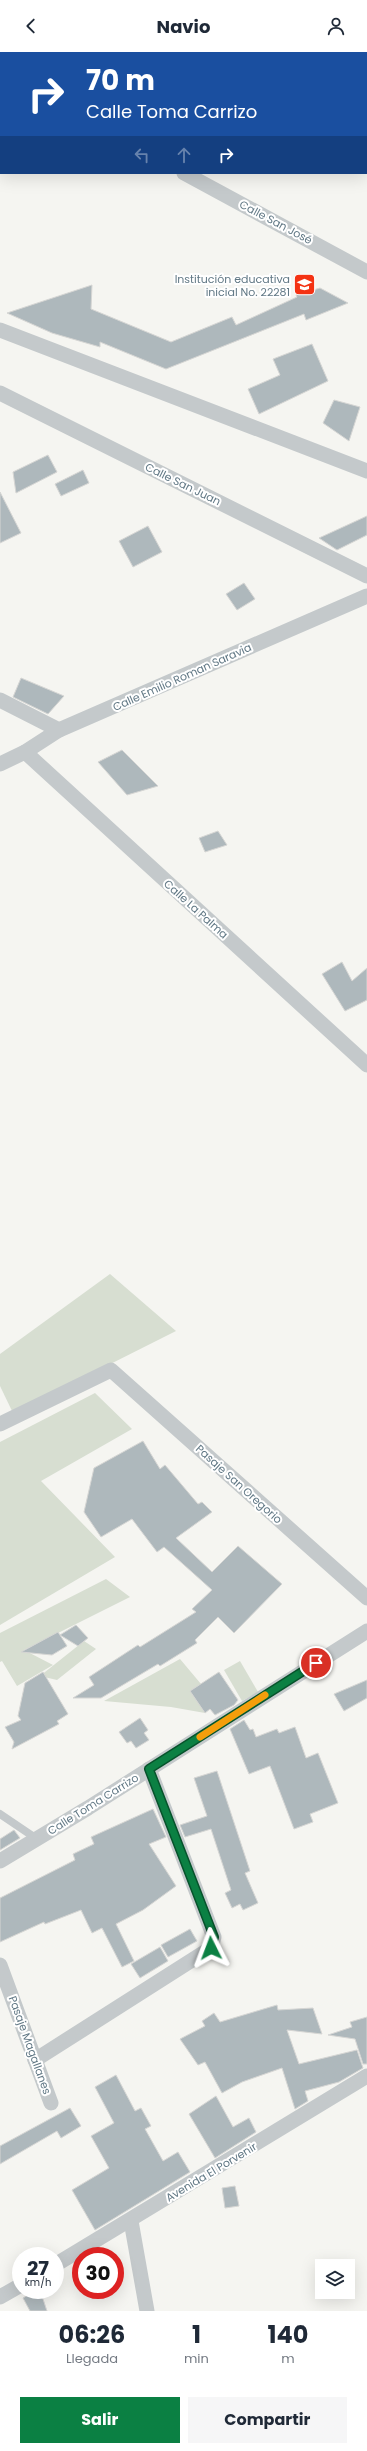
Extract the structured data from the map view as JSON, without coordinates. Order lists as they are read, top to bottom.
{
  "streets": {
    "street": [
      "Calle San José",
      "Calle San Juan",
      "Calle Emilio Roman Saravia",
      "Calle La Palma",
      "Pasaje San Oregorio",
      "Calle Toma Carrizo",
      "Pasaje Magallanes",
      "Avenida El Porvenir"
    ]
  },
  "crossings": [
    ["Calle Emilio Roman Saravia", "Calle La Palma"]
  ],
  "places": {
    "school or university": ["Institución educativa inicial No. 22281"]
  },
  "page": {
    "header": "Navio",
    "turn": ["70 m", "Calle Toma Carrizo"],
    "speed": "27 km/h",
    "limit": "30",
    "eta": [
      "06:26",
      "Llegada",
      "1",
      "min",
      "140",
      "m"
    ],
    "buttons": ["Salir", "Compartir"]
  }
}
